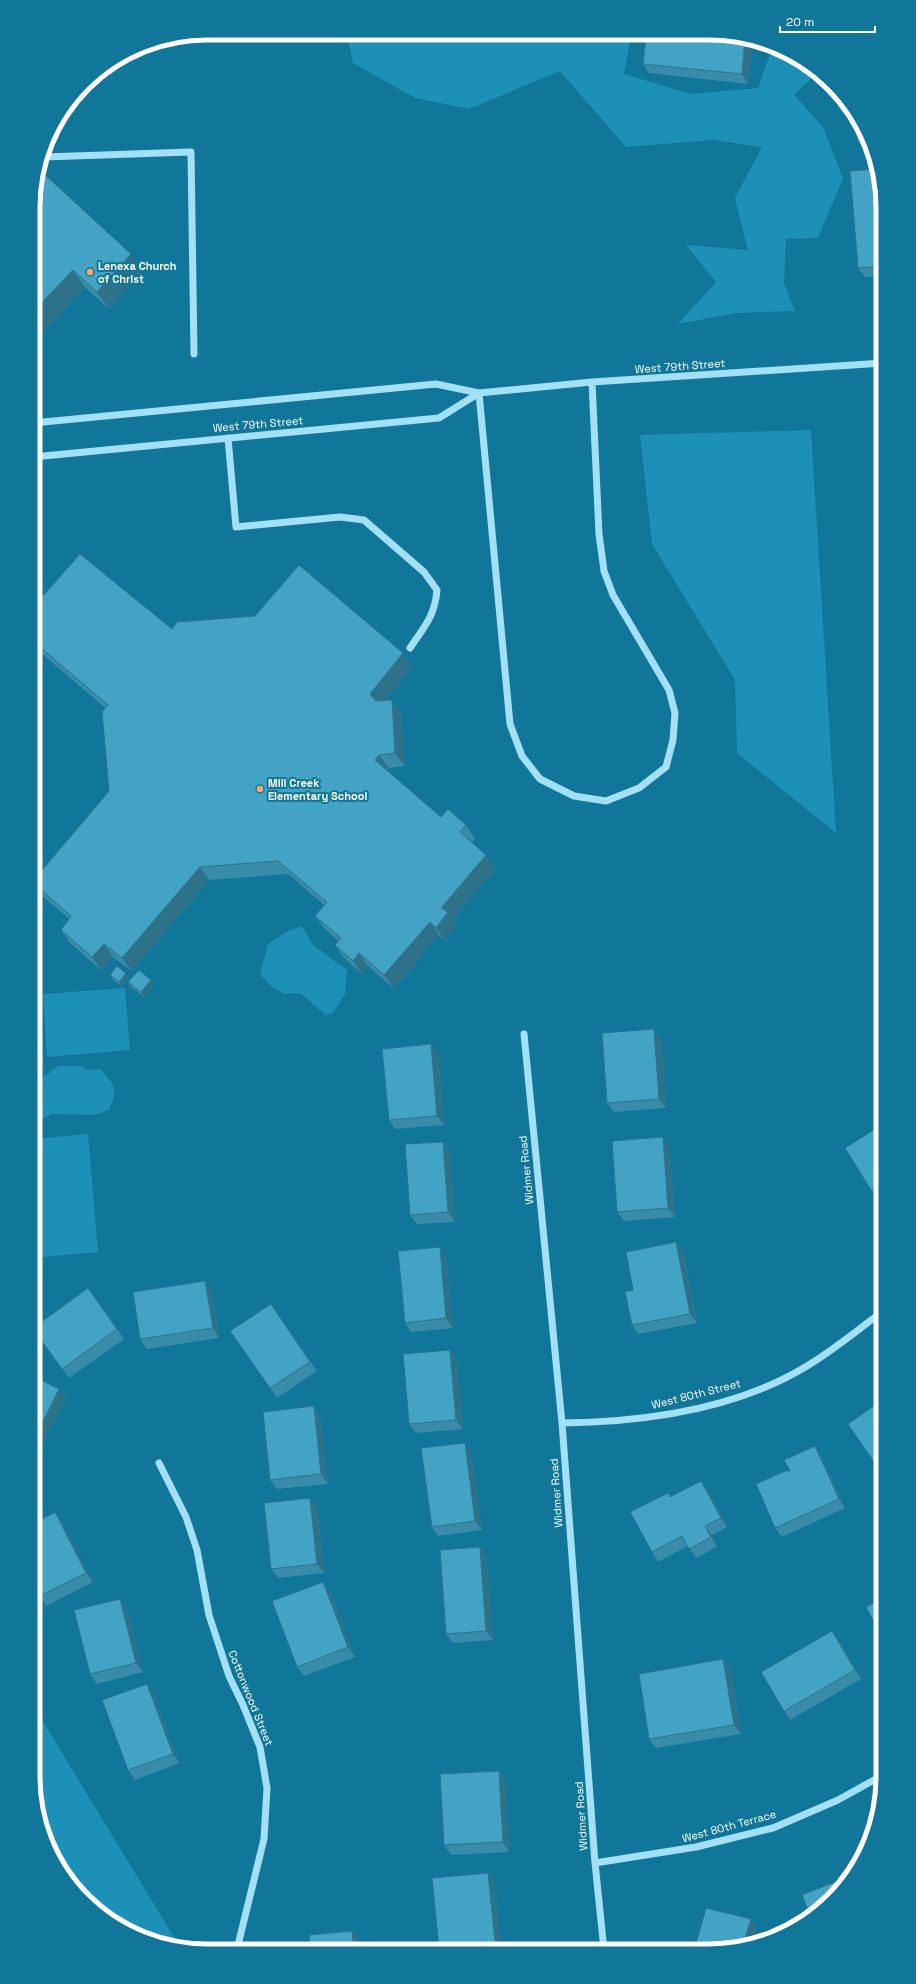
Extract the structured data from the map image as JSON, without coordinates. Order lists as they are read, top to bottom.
{
  "streets": {
    "street": [
      "West 79th Street",
      "Widmer Road",
      "West 80th Street",
      "Cottonwood Street",
      "West 80th Terrace"
    ]
  },
  "crossings": [
    ["Widmer Road", "West 80th Street"],
    ["Widmer Road", "West 80th Terrace"]
  ],
  "places": ["Lenexa Church of Christ", "Mill Creek Elementary School"],
  "scale_bar": "20 m"
}
